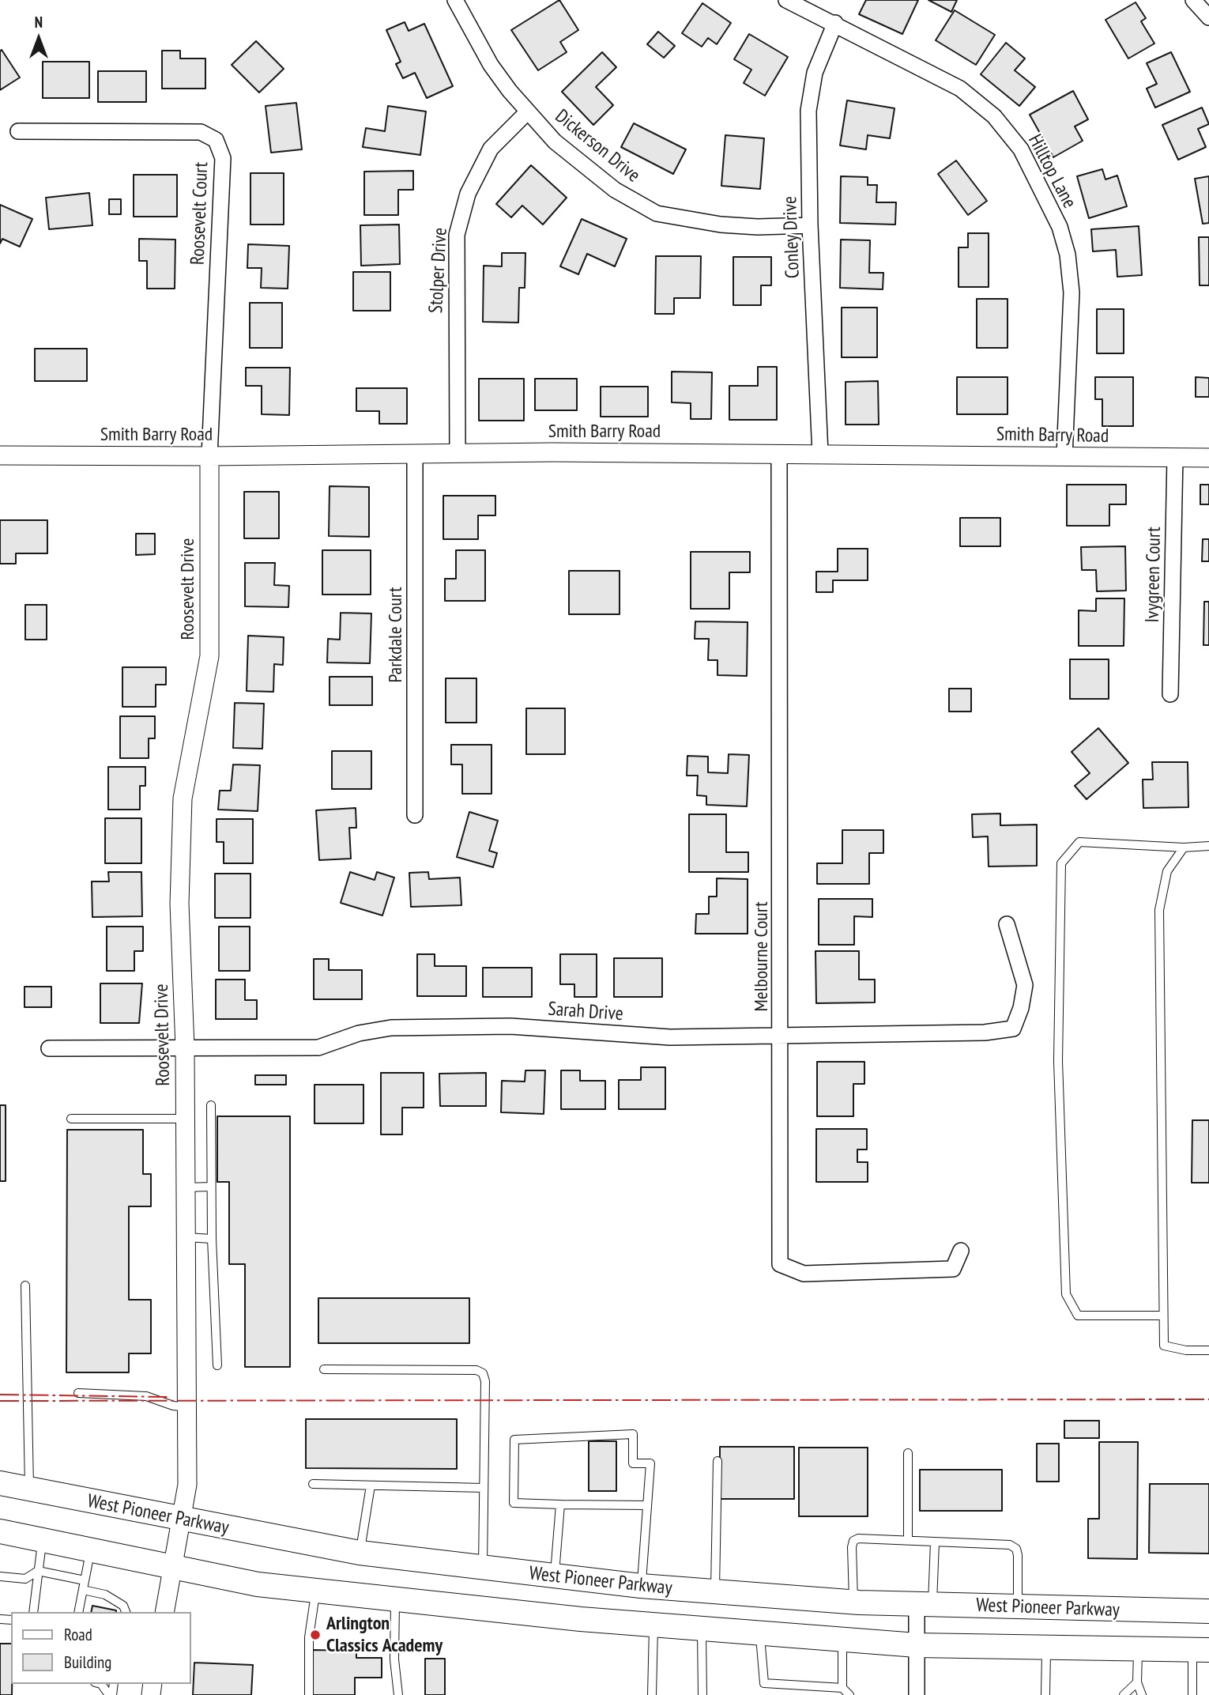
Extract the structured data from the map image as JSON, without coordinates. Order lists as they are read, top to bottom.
{
  "streets": {
    "main road": ["West Pioneer Parkway"],
    "street": [
      "Dickerson Drive",
      "Hilltop Lane",
      "Roosevelt Court",
      "Conley Drive",
      "Stolper Drive",
      "Smith Barry Road",
      "Ivygreen Court",
      "Roosevelt Drive",
      "Parkdale Court",
      "Melbourne Court",
      "Sarah Drive"
    ]
  },
  "crossings": [
    ["Dickerson Drive", "Conley Drive"],
    ["Dickerson Drive", "Stolper Drive"],
    ["Hilltop Lane", "Conley Drive"],
    ["Hilltop Lane", "Smith Barry Road"],
    ["Roosevelt Court", "Smith Barry Road"],
    ["Roosevelt Court", "Roosevelt Drive"],
    ["Conley Drive", "Smith Barry Road"],
    ["Stolper Drive", "Smith Barry Road"],
    ["Smith Barry Road", "Ivygreen Court"],
    ["Smith Barry Road", "Roosevelt Drive"],
    ["Smith Barry Road", "Parkdale Court"],
    ["Smith Barry Road", "Melbourne Court"],
    ["Roosevelt Drive", "Sarah Drive"],
    ["Roosevelt Drive", "West Pioneer Parkway"],
    ["Melbourne Court", "Sarah Drive"]
  ],
  "places": ["Arlington Classics Academy"],
  "legend": ["Road", "Building"],
  "north": "top"
}
